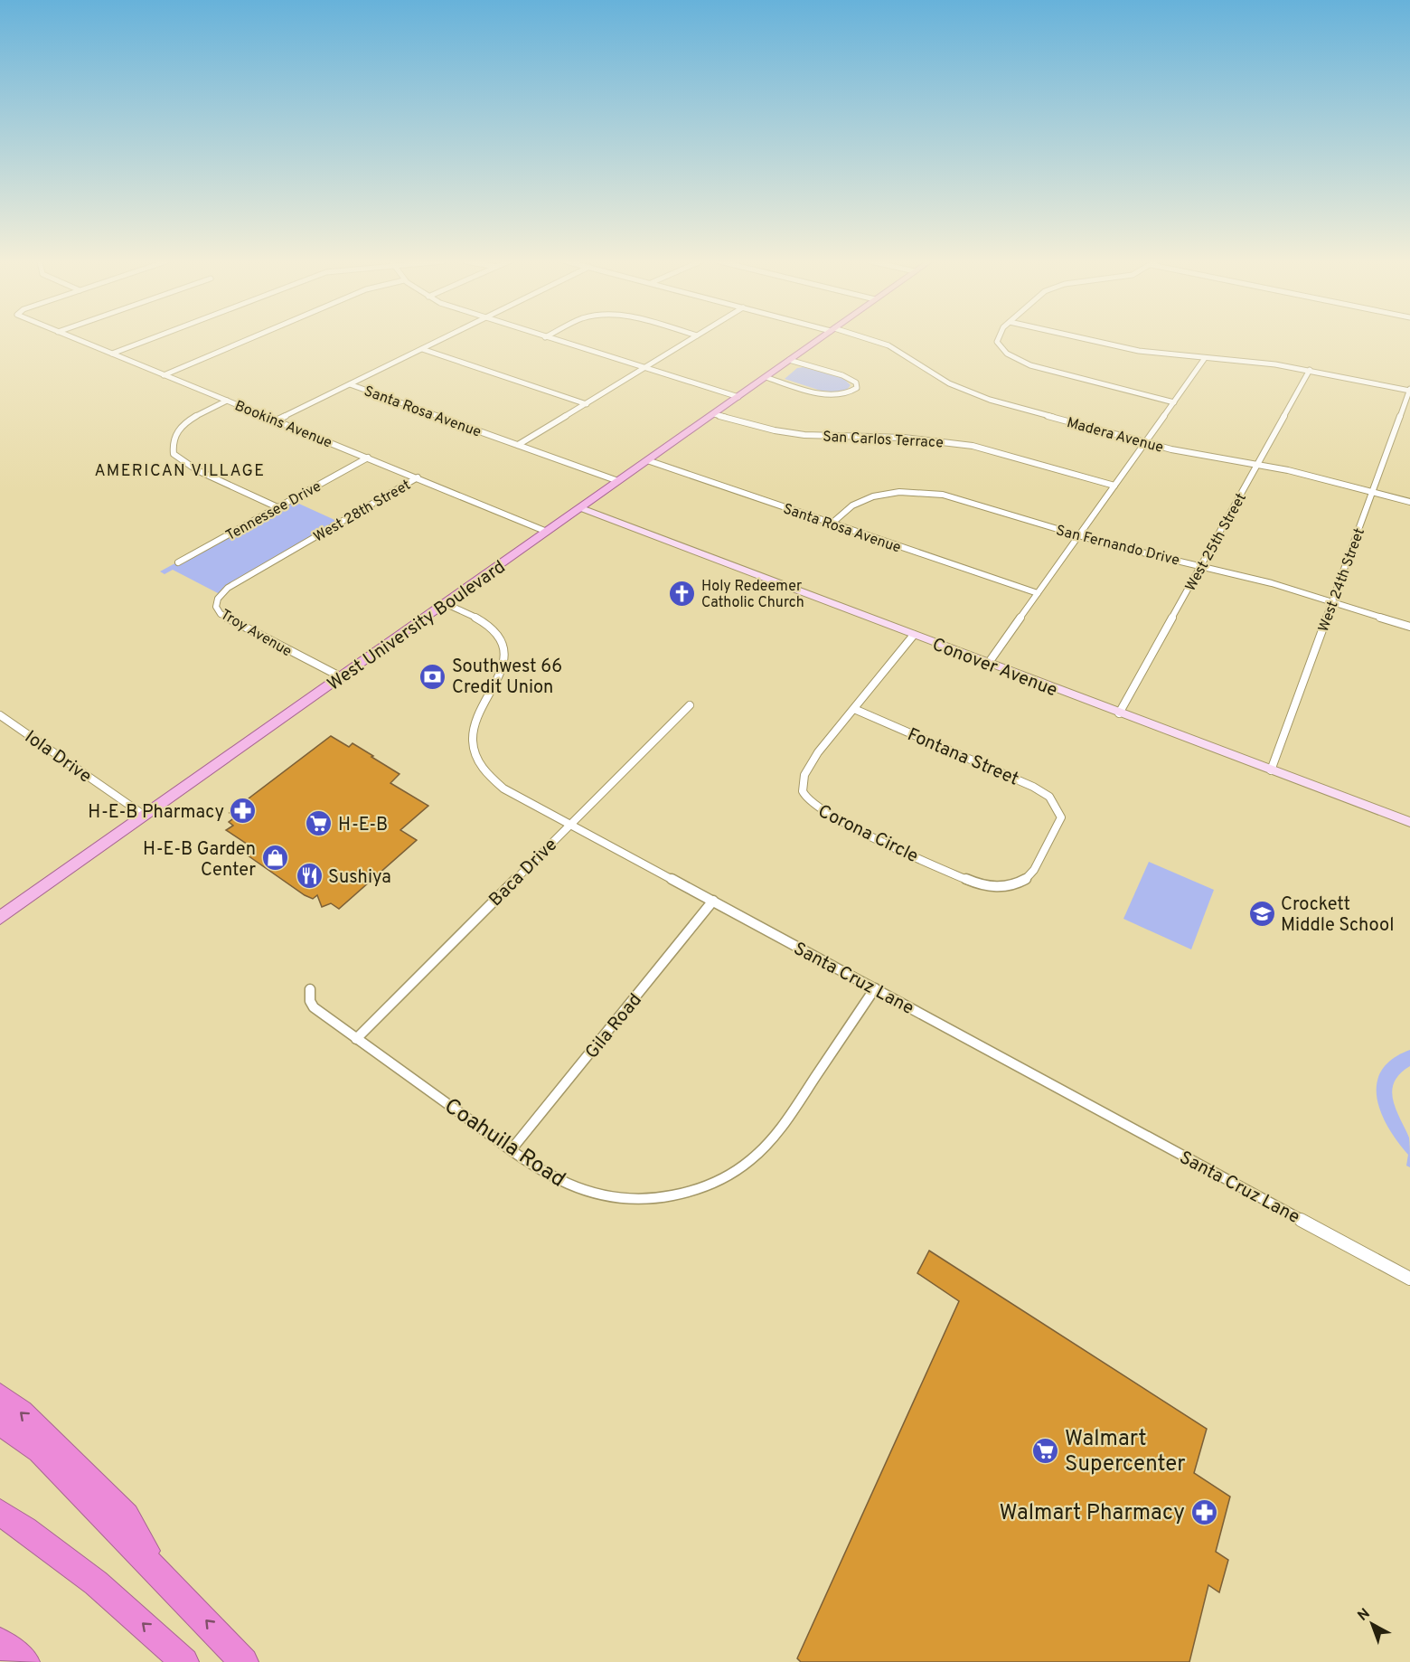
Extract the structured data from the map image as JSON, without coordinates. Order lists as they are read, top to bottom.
{
  "streets": {
    "main road": ["West University Boulevard"],
    "street": [
      "Santa Rosa Avenue",
      "Bookins Avenue",
      "Madera Avenue",
      "San Carlos Terrace",
      "Tennessee Drive",
      "West 28th Street",
      "West 25th Street",
      "San Fernando Drive",
      "West 24th Street",
      "Troy Avenue",
      "Conover Avenue",
      "Iola Drive",
      "Fontana Street",
      "Corona Circle",
      "Baca Drive",
      "Santa Cruz Lane",
      "Gila Road",
      "Coahuila Road"
    ]
  },
  "crossings": [
    ["Santa Rosa Avenue", "San Fernando Drive"],
    ["Santa Rosa Avenue", "West University Boulevard"],
    ["Bookins Avenue", "Tennessee Drive"],
    ["Bookins Avenue", "West 28th Street"],
    ["Bookins Avenue", "West University Boulevard"],
    ["Madera Avenue", "West 25th Street"],
    ["Madera Avenue", "West 24th Street"],
    ["San Carlos Terrace", "West University Boulevard"],
    ["West 28th Street", "Troy Avenue"],
    ["West 25th Street", "San Fernando Drive"],
    ["West 25th Street", "Conover Avenue"],
    ["San Fernando Drive", "West 24th Street"],
    ["West 24th Street", "Conover Avenue"],
    ["West University Boulevard", "Troy Avenue"],
    ["West University Boulevard", "Conover Avenue"],
    ["West University Boulevard", "Iola Drive"],
    ["West University Boulevard", "Santa Cruz Lane"],
    ["Conover Avenue", "Corona Circle"],
    ["Fontana Street", "Corona Circle"],
    ["Baca Drive", "Santa Cruz Lane"],
    ["Baca Drive", "Coahuila Road"],
    ["Santa Cruz Lane", "Gila Road"],
    ["Santa Cruz Lane", "Coahuila Road"],
    ["Gila Road", "Coahuila Road"]
  ],
  "districts": ["AMERICAN VILLAGE"],
  "places": {
    "church": ["Holy Redeemer Catholic Church"],
    "bank": ["Southwest 66 Credit Union"],
    "pharmacy": ["H-E-B Pharmacy", "Walmart Pharmacy"],
    "supermarket": ["H-E-B", "Walmart Supercenter"],
    "shop": ["H-E-B Garden Center"],
    "restaurant": ["Sushiya"],
    "school or university": ["Crockett Middle School"]
  },
  "north": "top left"
}
